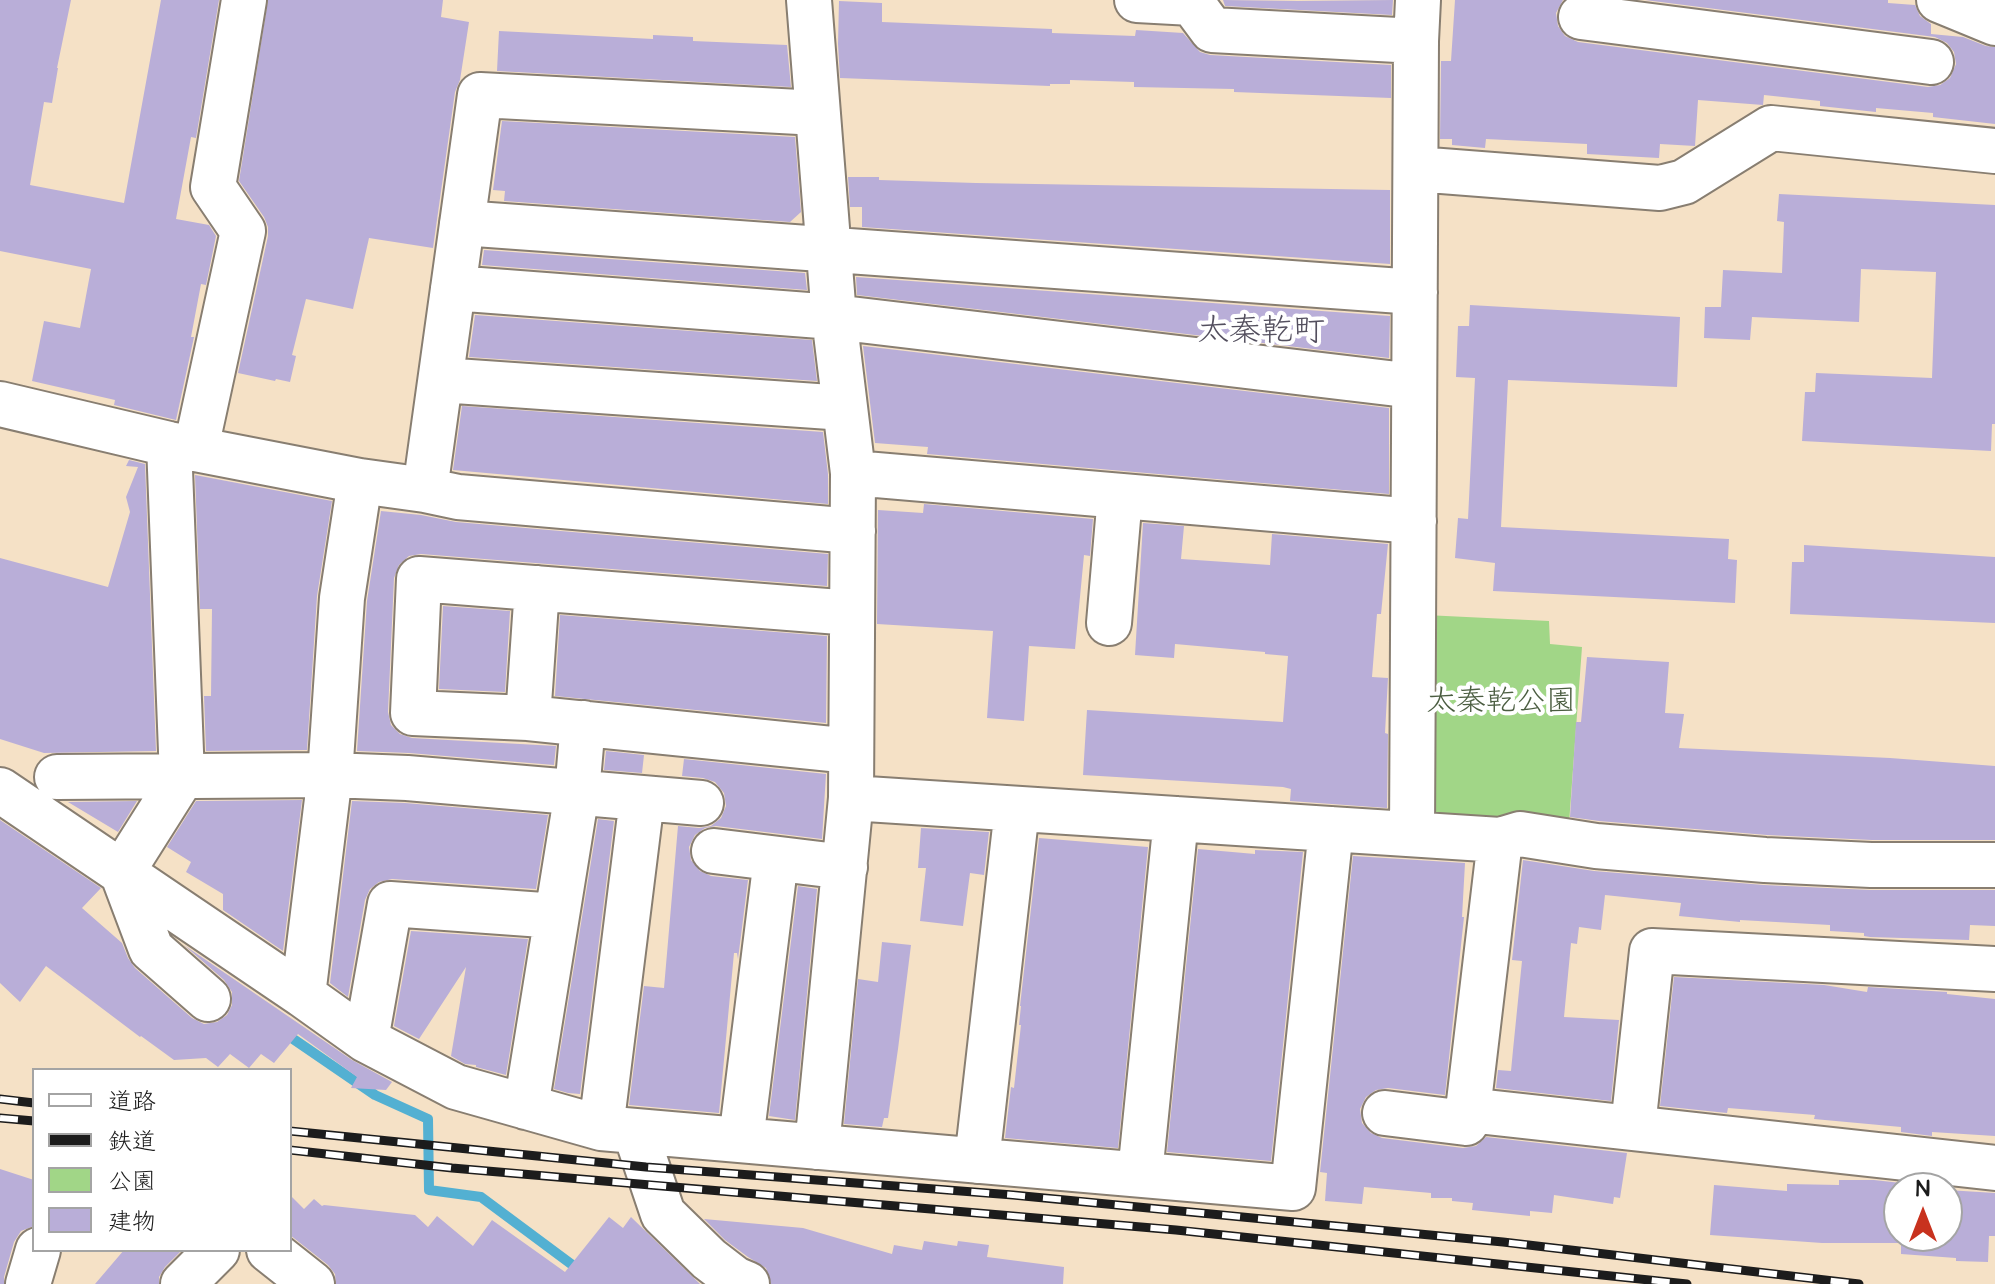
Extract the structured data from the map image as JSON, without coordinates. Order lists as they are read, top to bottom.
{
  "districts": ["太秦乾町"],
  "parks": ["太秦乾公園"],
  "legend": [
    "道路",
    "鉄道",
    "公園",
    "建物"
  ],
  "north": "top"
}
